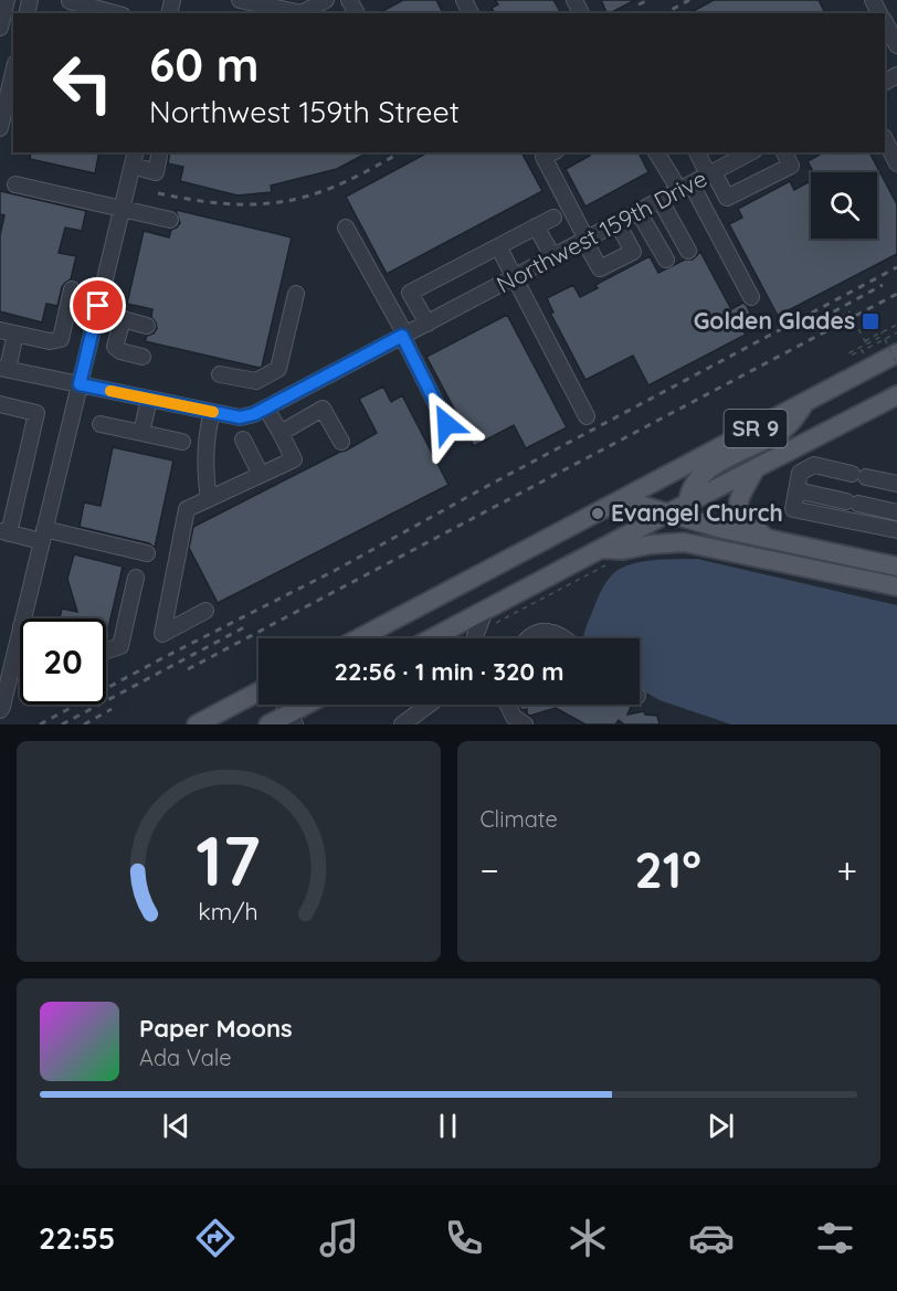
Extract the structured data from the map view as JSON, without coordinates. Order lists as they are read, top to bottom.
{
  "streets": {
    "main road": ["SR 9"],
    "street": ["Northwest 159th Drive"]
  },
  "places": {
    "transit": ["Golden Glades"],
    "other": ["Evangel Church"]
  },
  "page": {
    "turn": ["60 m", "Northwest 159th Street"],
    "limit": "20",
    "trip": "22:56 · 1 min · 320 m",
    "tile": "Climate",
    "heat": ["−", "21°", "+"],
    "song": ["Paper Moons", "Ada Vale"],
    "tabs": "22:55",
    "gauge": ["17", "km/h"]
  }
}
